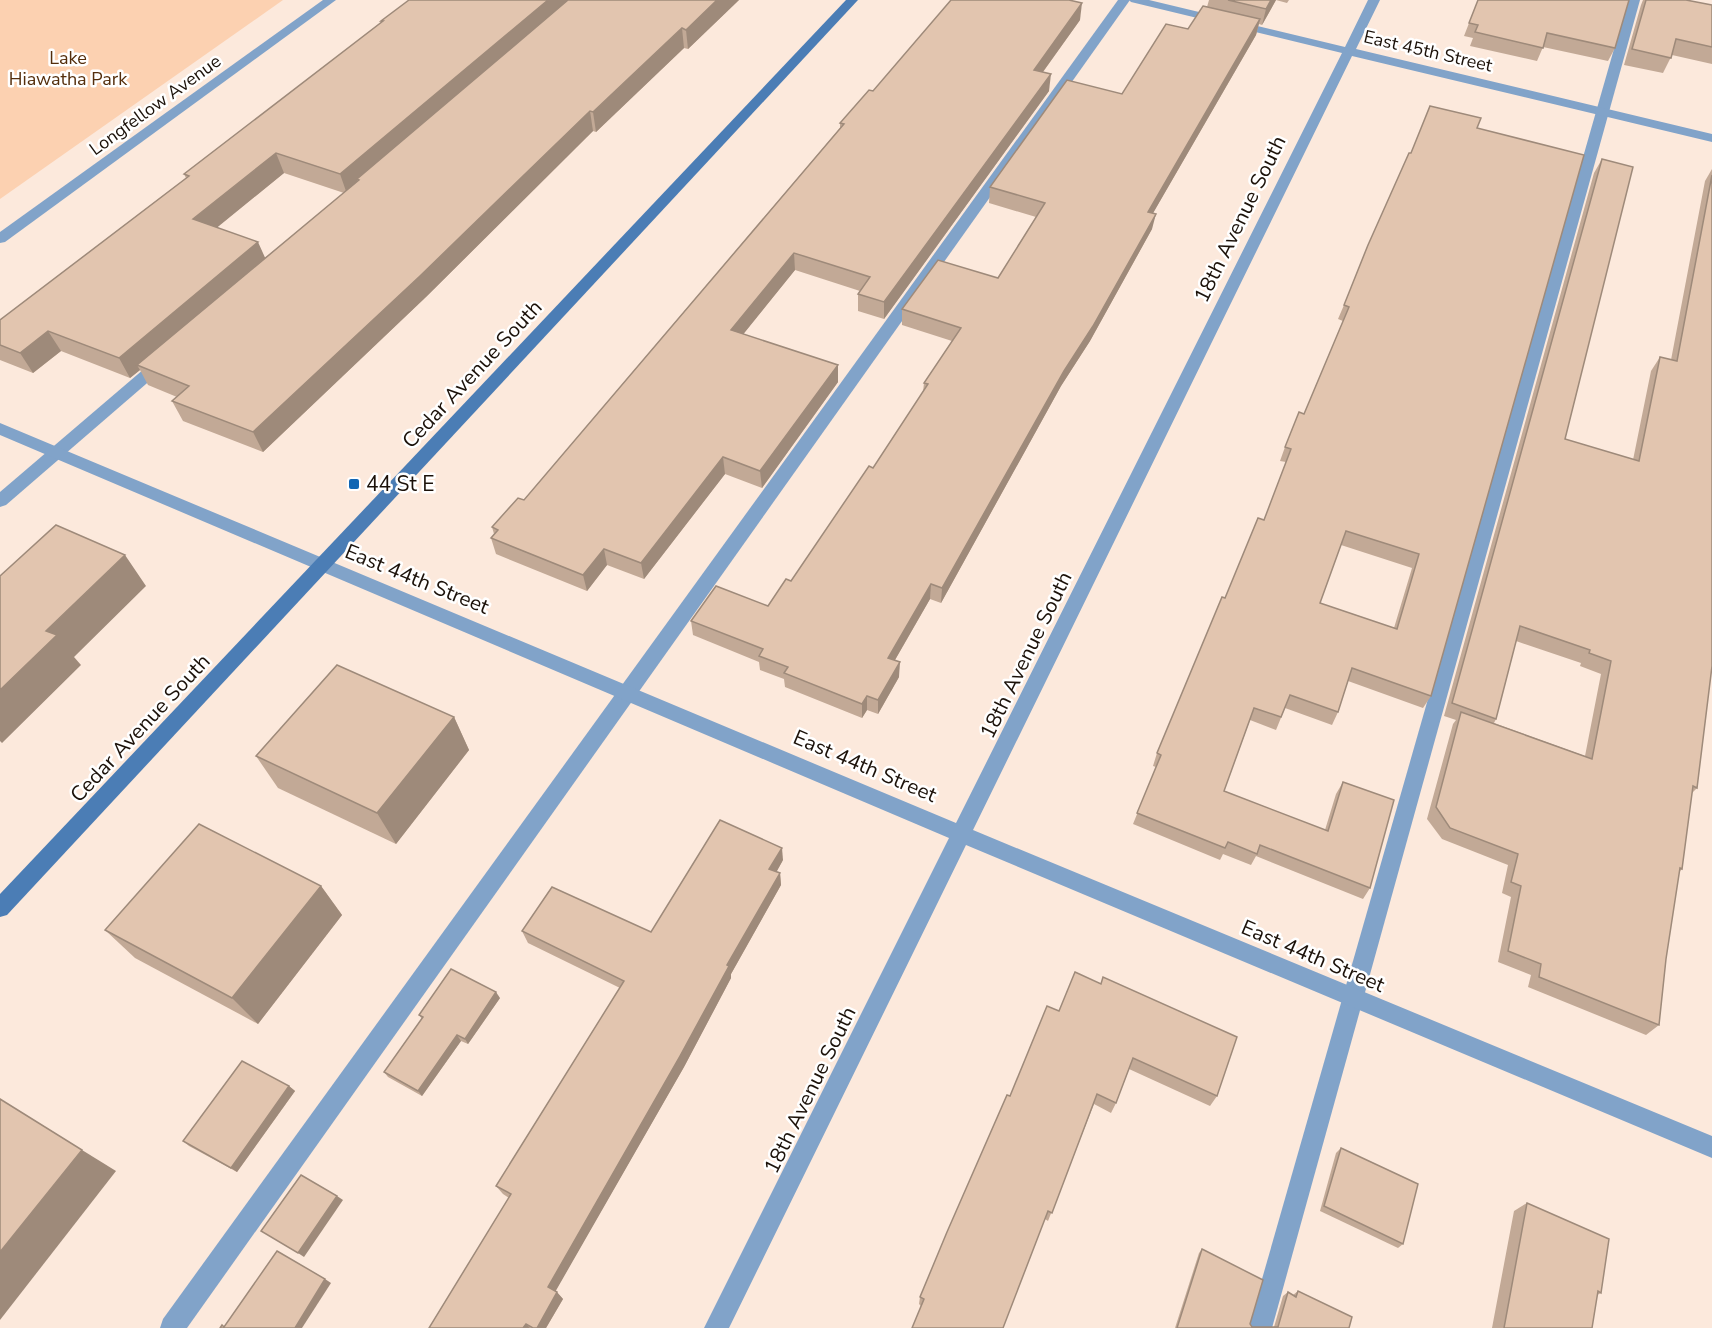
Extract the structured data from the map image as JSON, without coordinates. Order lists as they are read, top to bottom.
{
  "streets": {
    "main road": ["Cedar Avenue South"],
    "street": [
      "East 45th Street",
      "Longfellow Avenue",
      "18th Avenue South",
      "East 44th Street"
    ]
  },
  "crossings": [
    ["East 45th Street", "18th Avenue South"],
    ["18th Avenue South", "East 44th Street"],
    ["Cedar Avenue South", "East 44th Street"]
  ],
  "parks": ["Lake Hiawatha Park"],
  "places": {
    "transit": ["44 St E"]
  }
}
